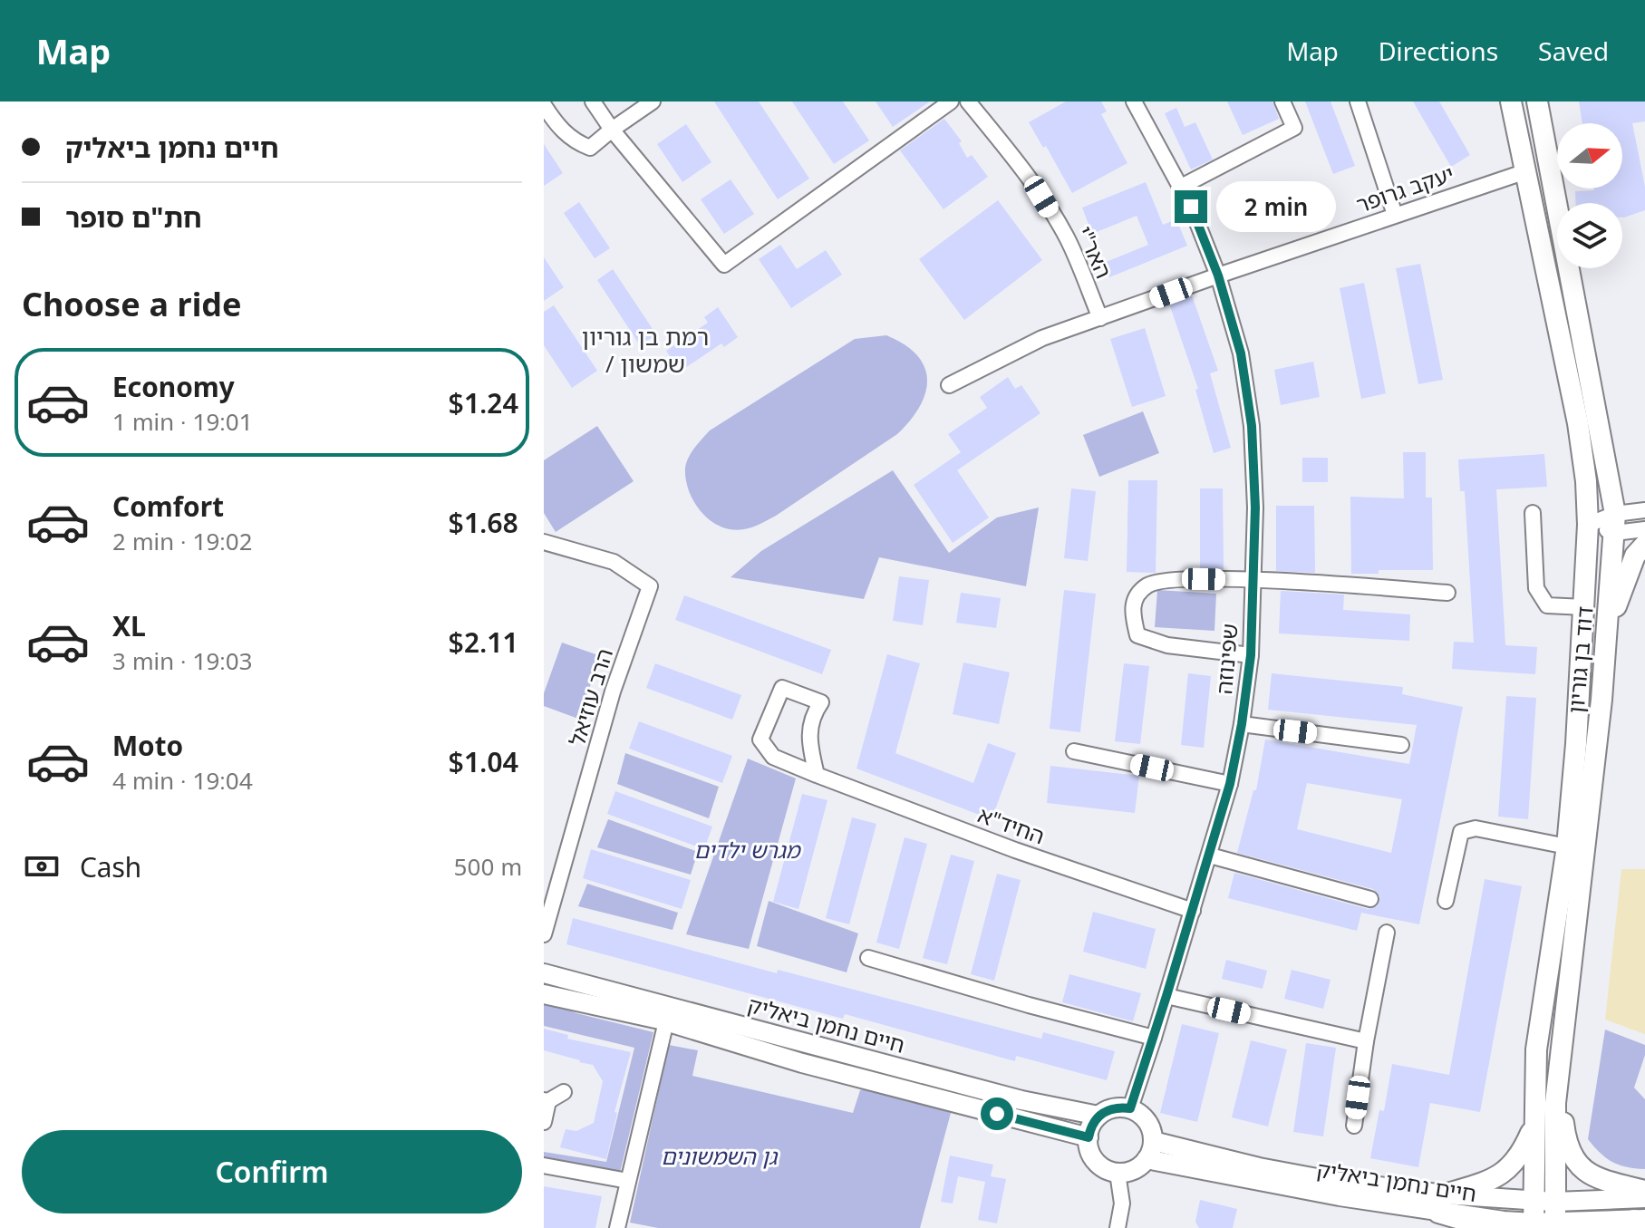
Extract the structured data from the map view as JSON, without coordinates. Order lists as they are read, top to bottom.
{
  "streets": {
    "main road": ["דוד בן גוריון"],
    "street": [
      "יעקב גרופר",
      "האר\"י",
      "שפינוזה",
      "הרב עוזיאל",
      "החיד\"א",
      "חיים נחמן ביאליק"
    ]
  },
  "crossings": [
    ["יעקב גרופר", "האר\"י"],
    ["יעקב גרופר", "שפינוזה"],
    ["יעקב גרופר", "דוד בן גוריון"],
    ["שפינוזה", "החיד\"א"],
    ["שפינוזה", "חיים נחמן ביאליק"],
    ["דוד בן גוריון", "חיים נחמן ביאליק"]
  ],
  "districts": ["רמת בן גוריון / שמשון"],
  "parks": ["מגרש ילדים", "גן השמשונים"],
  "north": "right",
  "page": {
    "header": "Map",
    "nav": ["Map", "Directions", "Saved"],
    "banner": ["חיים נחמן ביאליק", "חת\"ם סופר"],
    "bubble": "2 min",
    "heading": "Choose a ride",
    "list": [
      {
        "name": "Economy",
        "note": "1 min · 19:01",
        "value": "$1.24"
      },
      {
        "name": "Comfort",
        "note": "2 min · 19:02",
        "value": "$1.68"
      },
      {
        "name": "XL",
        "note": "3 min · 19:03",
        "value": "$2.11"
      },
      {
        "name": "Moto",
        "note": "4 min · 19:04",
        "value": "$1.04"
      }
    ],
    "pay": ["Cash", "500 m"],
    "buttons": "Confirm"
  }
}
